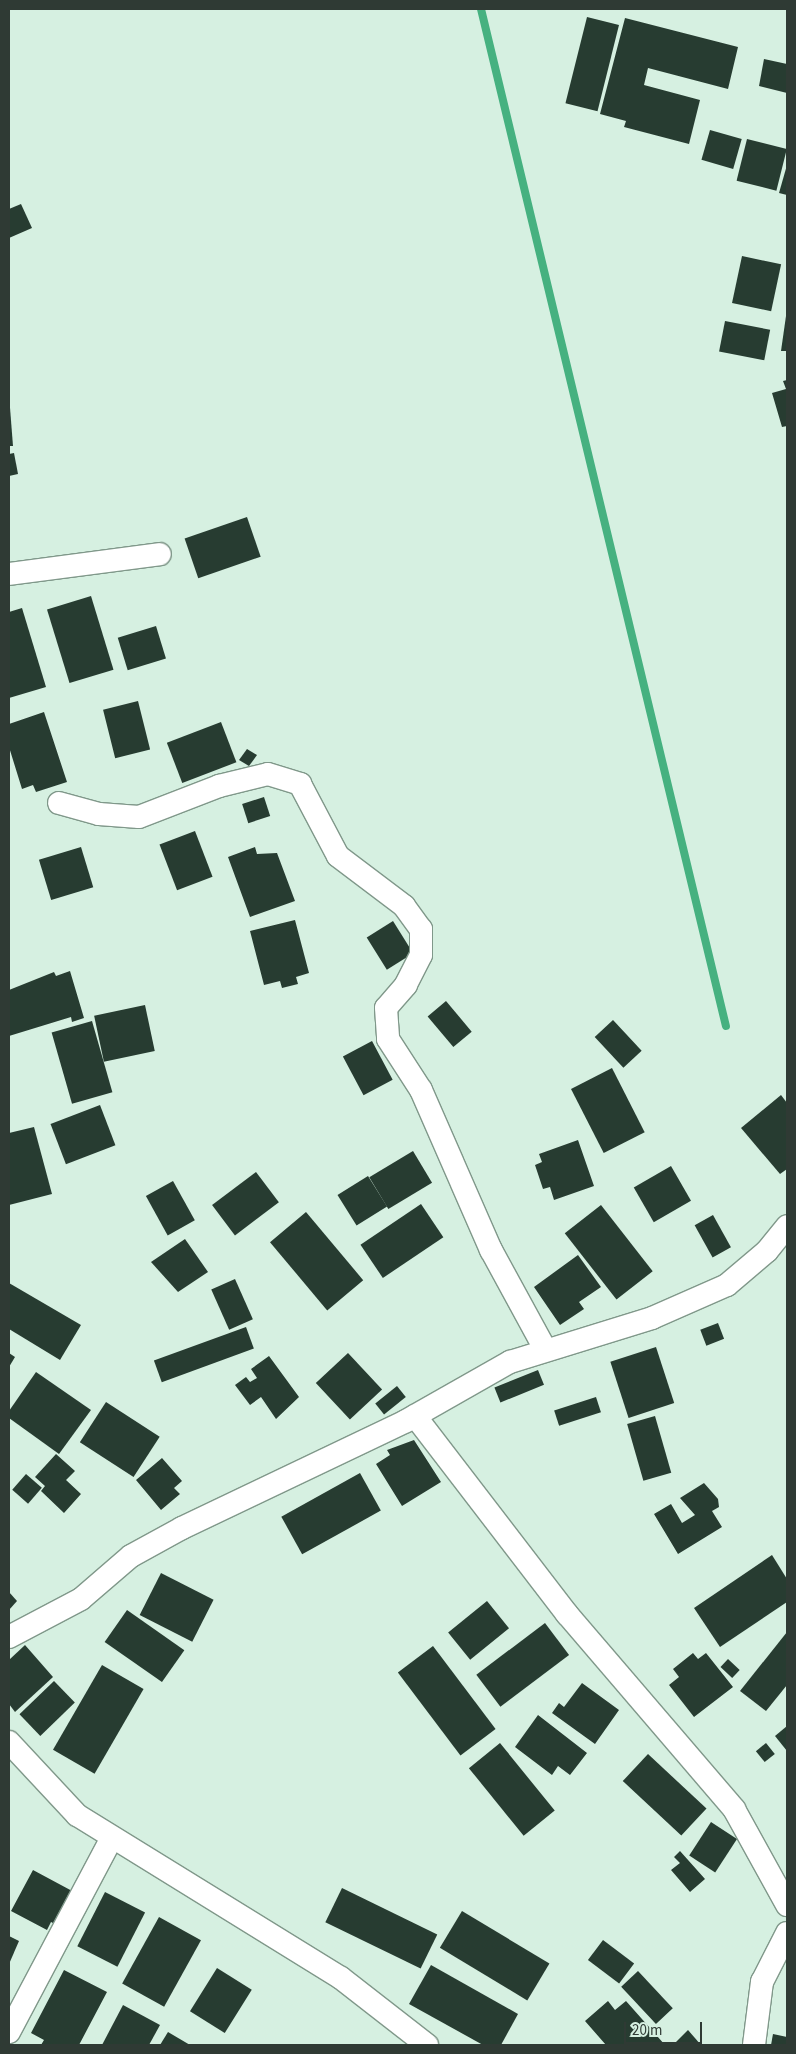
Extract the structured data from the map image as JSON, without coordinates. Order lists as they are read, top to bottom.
{
  "scale_bar": "20 m"
}
